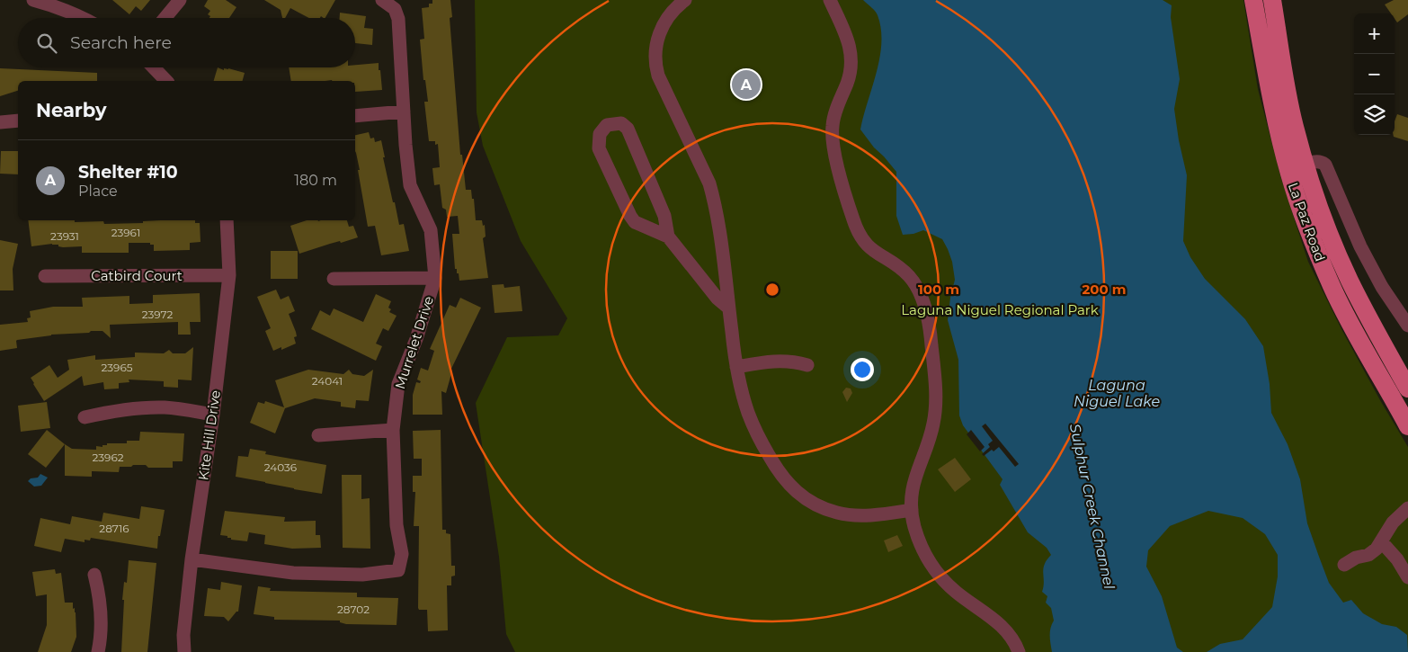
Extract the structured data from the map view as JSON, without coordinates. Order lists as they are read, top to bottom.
{
  "streets": {
    "main road": ["La Paz Road"],
    "street": ["Catbird Court", "Murrelet Drive", "Kite Hill Drive"]
  },
  "crossings": [
    ["Catbird Court", "Kite Hill Drive"],
    ["Murrelet Drive", "Kite Hill Drive"]
  ],
  "water": ["Laguna Niguel Lake", "Sulphur Creek Channel"],
  "parks": ["Laguna Niguel Regional Park"],
  "house_numbers": [
    "23961",
    "23931",
    "23972",
    "23965",
    "24041",
    "23962",
    "24036",
    "28716",
    "28702"
  ],
  "page": {
    "map_buttons": ["+", "−"],
    "search": "Search here",
    "pins": "A",
    "heading": "Nearby",
    "list": [
      {
        "mark": "A",
        "name": "Shelter #10",
        "note": "Place",
        "value": "180 m"
      }
    ]
  },
  "rings": ["100 m", "200 m"]
}
